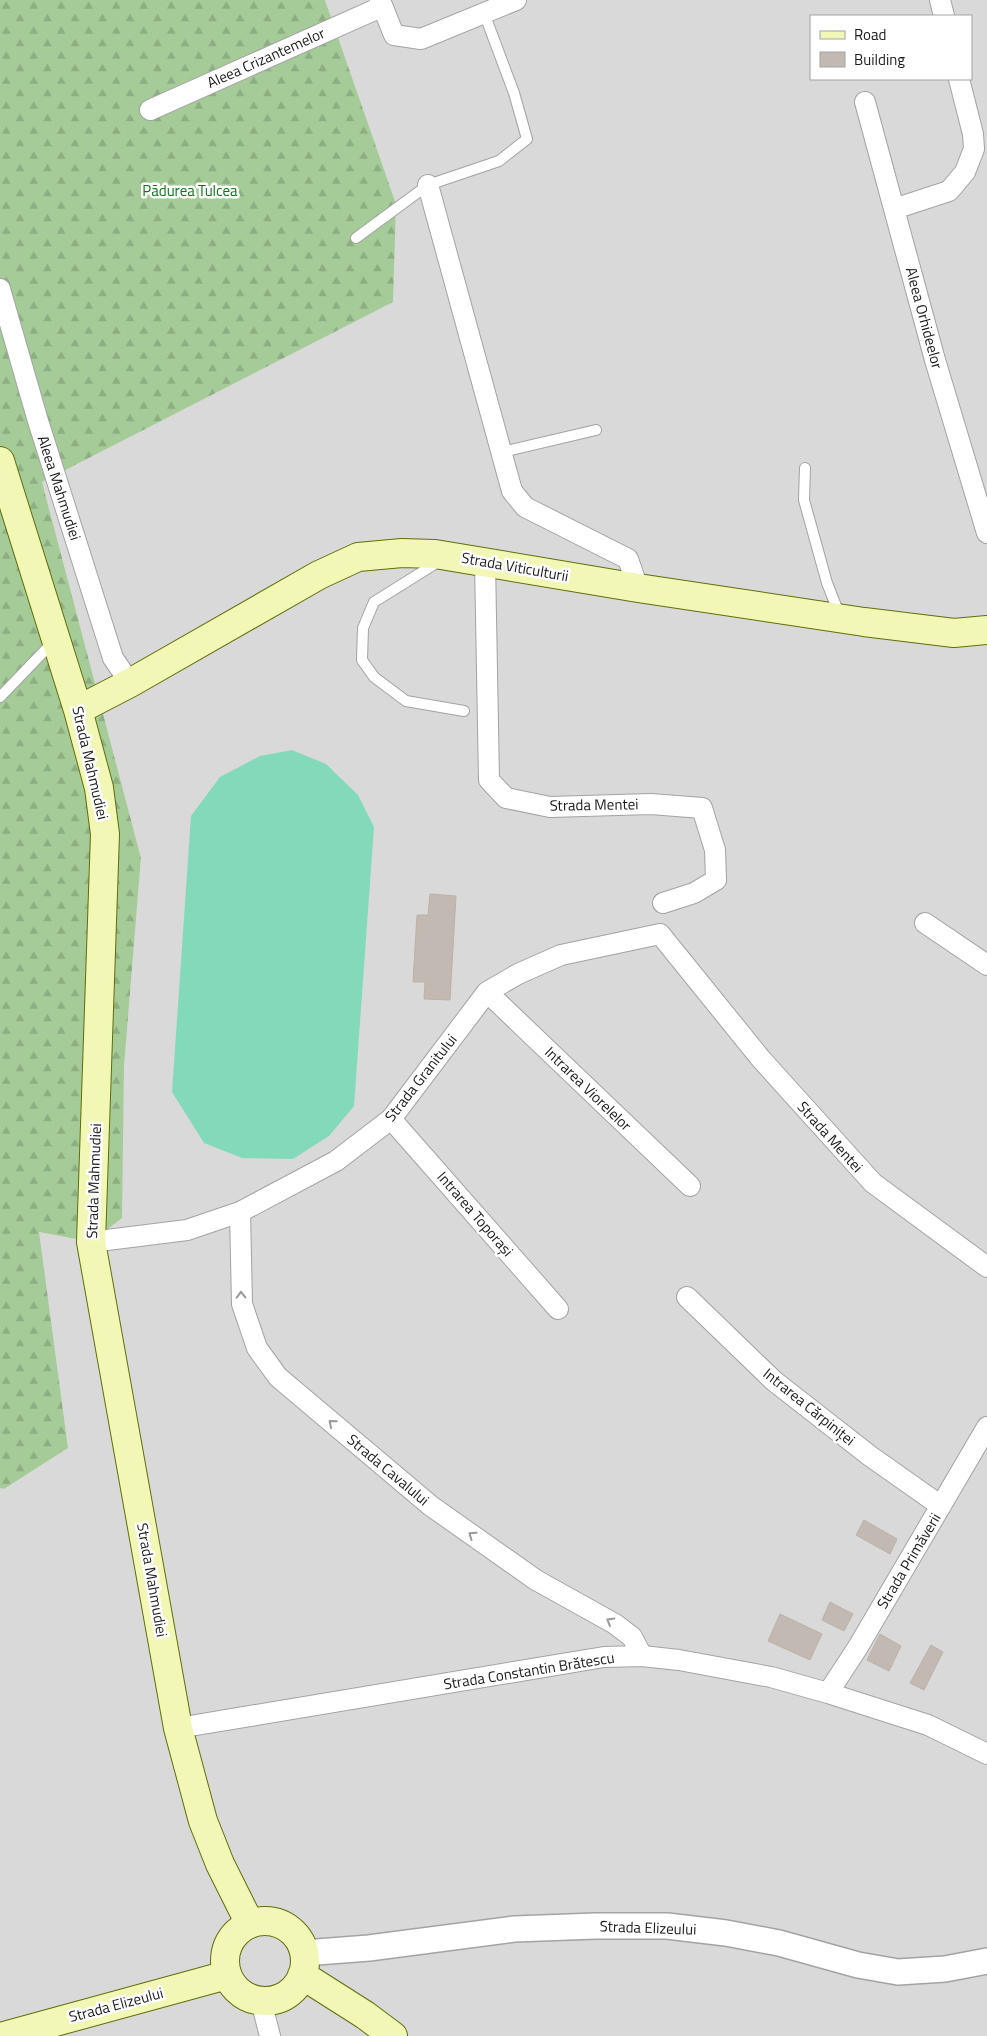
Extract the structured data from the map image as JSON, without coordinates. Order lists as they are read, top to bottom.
{
  "streets": {
    "main road": ["Strada Viticulturii", "Strada Mahmudiei", "Strada Elizeului"],
    "street": [
      "Aleea Crizantemelor",
      "Aleea Orhideelor",
      "Aleea Mahmudiei",
      "Strada Mentei",
      "Strada Granitului",
      "Intrarea Viorelelor",
      "Intrarea Toporași",
      "Intrarea Cărpiniței",
      "Strada Cavalului",
      "Strada Primăverii",
      "Strada Constantin Brătescu"
    ]
  },
  "crossings": [
    ["Aleea Mahmudiei", "Strada Viticulturii"],
    ["Strada Viticulturii", "Strada Mahmudiei"],
    ["Strada Viticulturii", "Strada Mentei"],
    ["Strada Mahmudiei", "Strada Granitului"],
    ["Strada Mahmudiei", "Strada Constantin Brătescu"],
    ["Strada Mahmudiei", "Strada Elizeului"],
    ["Strada Mentei", "Strada Granitului"],
    ["Strada Granitului", "Intrarea Viorelelor"],
    ["Strada Granitului", "Intrarea Toporași"],
    ["Strada Granitului", "Strada Cavalului"],
    ["Intrarea Cărpiniței", "Strada Primăverii"],
    ["Strada Cavalului", "Strada Constantin Brătescu"],
    ["Strada Primăverii", "Strada Constantin Brătescu"]
  ],
  "one_way": ["Strada Cavalului"],
  "parks": ["Pădurea Tulcea"],
  "legend": ["Road", "Building"]
}
